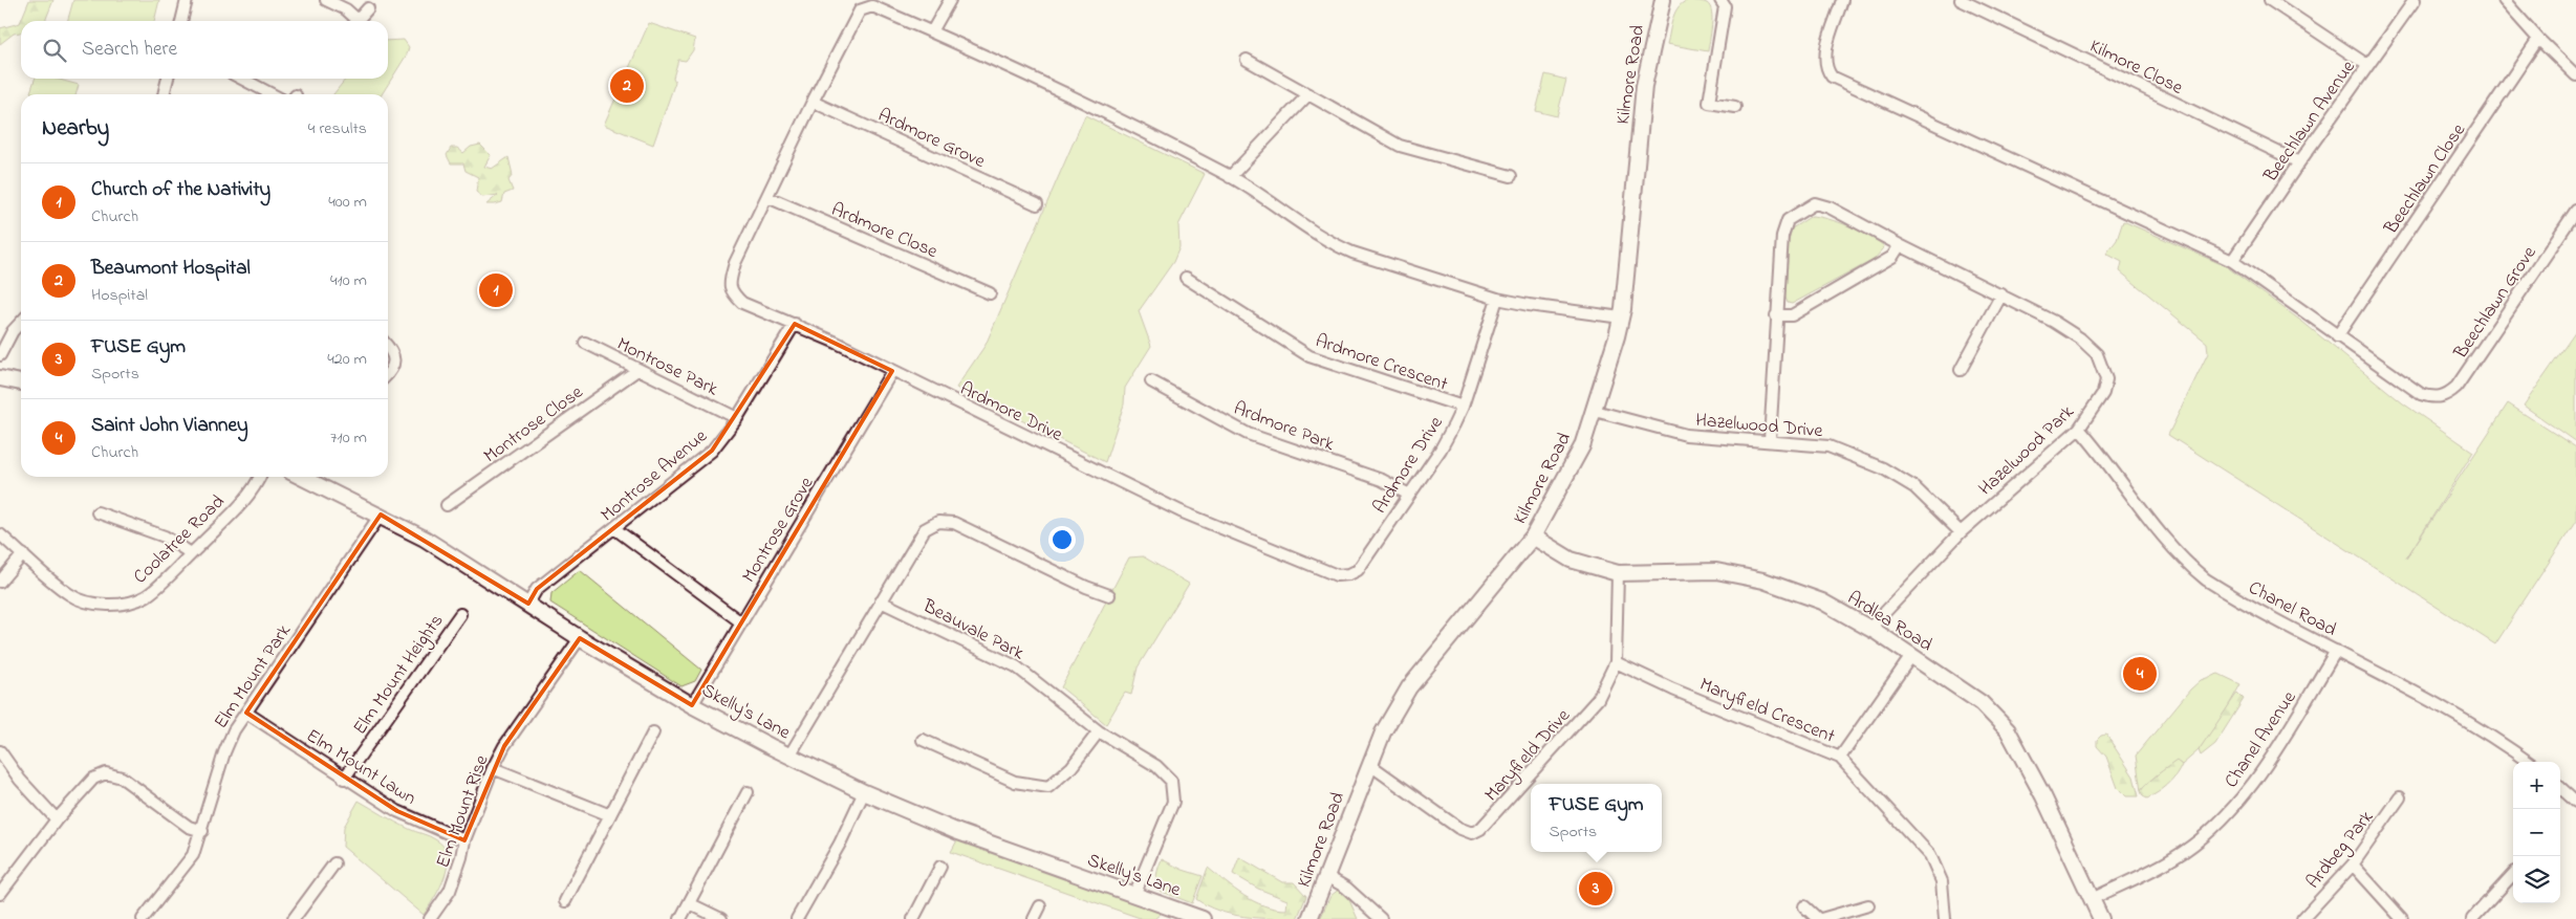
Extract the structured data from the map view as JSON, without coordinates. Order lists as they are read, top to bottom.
{
  "streets": {
    "street": [
      "Kilmore Close",
      "Kilmore Road",
      "Beechlawn Avenue",
      "Ardmore Grove",
      "Beechlawn Close",
      "Ardmore Close",
      "Beechlawn Grove",
      "Ardmore Crescent",
      "Montrose Park",
      "Ardmore Drive",
      "Montrose Close",
      "Hazelwood Drive",
      "Ardmore Park",
      "Hazelwood Park",
      "Montrose Avenue",
      "Montrose Grove",
      "Coolatree Road",
      "Chanel Road",
      "Ardlea Road",
      "Beauvale Park",
      "Elm Mount Heights",
      "Elm Mount Park",
      "Maryfield Crescent",
      "Skelly's Lane",
      "Chanel Avenue",
      "Maryfield Drive",
      "Elm Mount Lawn",
      "Elm Mount Rise",
      "Ardbeg Park"
    ]
  },
  "crossings": [
    ["Kilmore Close", "Beechlawn Avenue"],
    ["Kilmore Road", "Ardmore Drive"],
    ["Kilmore Road", "Hazelwood Drive"],
    ["Kilmore Road", "Ardlea Road"],
    ["Kilmore Road", "Maryfield Drive"],
    ["Ardmore Grove", "Ardmore Drive"],
    ["Beechlawn Close", "Beechlawn Grove"],
    ["Ardmore Close", "Ardmore Drive"],
    ["Ardmore Crescent", "Ardmore Drive"],
    ["Montrose Park", "Montrose Close"],
    ["Montrose Park", "Montrose Avenue"],
    ["Ardmore Drive", "Ardmore Park"],
    ["Ardmore Drive", "Montrose Avenue"],
    ["Ardmore Drive", "Montrose Grove"],
    ["Hazelwood Drive", "Hazelwood Park"],
    ["Hazelwood Park", "Chanel Road"],
    ["Hazelwood Park", "Ardlea Road"],
    ["Montrose Avenue", "Skelly's Lane"],
    ["Montrose Grove", "Skelly's Lane"],
    ["Chanel Road", "Chanel Avenue"],
    ["Ardlea Road", "Chanel Avenue"],
    ["Ardlea Road", "Maryfield Drive"],
    ["Beauvale Park", "Skelly's Lane"],
    ["Elm Mount Heights", "Elm Mount Lawn"],
    ["Elm Mount Park", "Skelly's Lane"],
    ["Elm Mount Park", "Elm Mount Lawn"],
    ["Maryfield Crescent", "Maryfield Drive"],
    ["Skelly's Lane", "Elm Mount Rise"],
    ["Elm Mount Lawn", "Elm Mount Rise"]
  ],
  "page": {
    "search": "Search here",
    "pins": [
      "2",
      "1",
      "4",
      "3"
    ],
    "heading": ["Nearby", "4 results"],
    "list": [
      {
        "mark": "1",
        "name": "Church of the Nativity",
        "note": "Church",
        "value": "400 m"
      },
      {
        "mark": "2",
        "name": "Beaumont Hospital",
        "note": "Hospital",
        "value": "410 m"
      },
      {
        "mark": "3",
        "name": "FUSE Gym",
        "note": "Sports",
        "value": "420 m"
      },
      {
        "mark": "4",
        "name": "Saint John Vianney",
        "note": "Church",
        "value": "710 m"
      }
    ],
    "map_buttons": ["+", "−"],
    "popup": ["FUSE Gym", "Sports"]
  }
}
